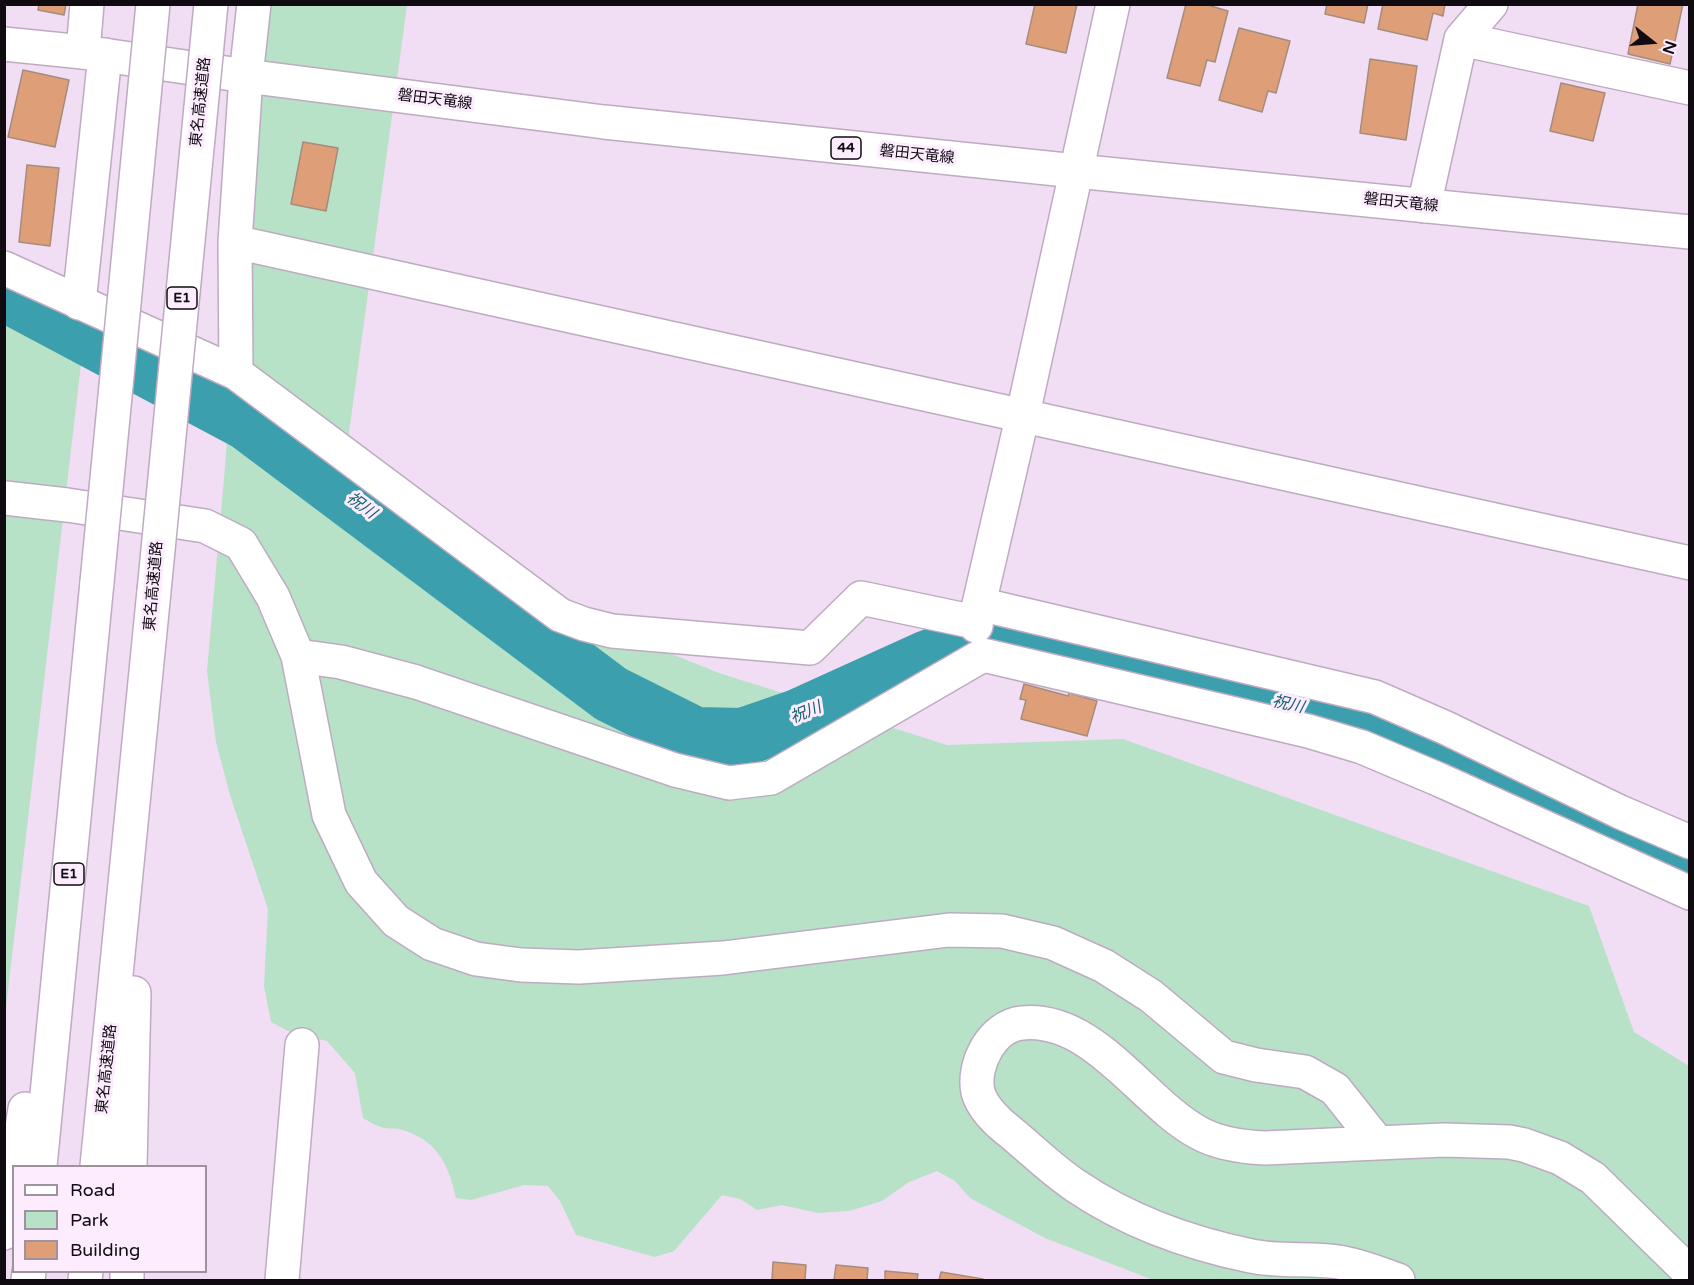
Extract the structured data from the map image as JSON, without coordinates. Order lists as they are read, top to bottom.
{
  "streets": {
    "main road": [
      "磐田天竜線",
      "東名高速道路",
      "44",
      "E1"
    ]
  },
  "water": ["祝川"],
  "legend": ["Road", "Park", "Building"],
  "north": "right"
}
